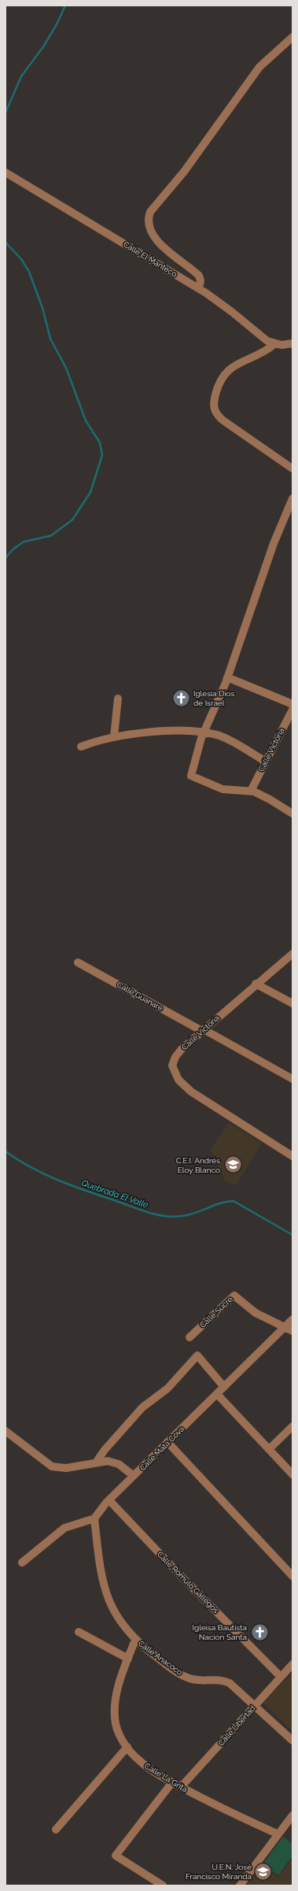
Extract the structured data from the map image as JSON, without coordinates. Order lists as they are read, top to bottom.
{
  "streets": {
    "street": [
      "Calle El Manteco",
      "Calle Victoria",
      "Calle Guanare",
      "Calle Sucre",
      "Calle Mata Cova",
      "Calle Rómulo Gallegos",
      "Calle Anacoco",
      "Calle Libertad",
      "Calle La Grita"
    ]
  },
  "crossings": [
    ["Calle Victoria", "Calle Guanare"],
    ["Calle Sucre", "Calle Mata Cova"],
    ["Calle Mata Cova", "Calle Rómulo Gallegos"],
    ["Calle Mata Cova", "Calle Anacoco"],
    ["Calle Rómulo Gallegos", "Calle Libertad"],
    ["Calle Anacoco", "Calle Libertad"],
    ["Calle Anacoco", "Calle La Grita"],
    ["Calle Libertad", "Calle La Grita"]
  ],
  "water": ["Quebrada El Valle"],
  "places": {
    "church": ["Iglesia Dios de Israel", "Igleisa Bautista Nación Santa"],
    "school or university": ["C.E.I. Andrés Eloy Blanco", "U.E.N. José Francisco Miranda"]
  }
}
